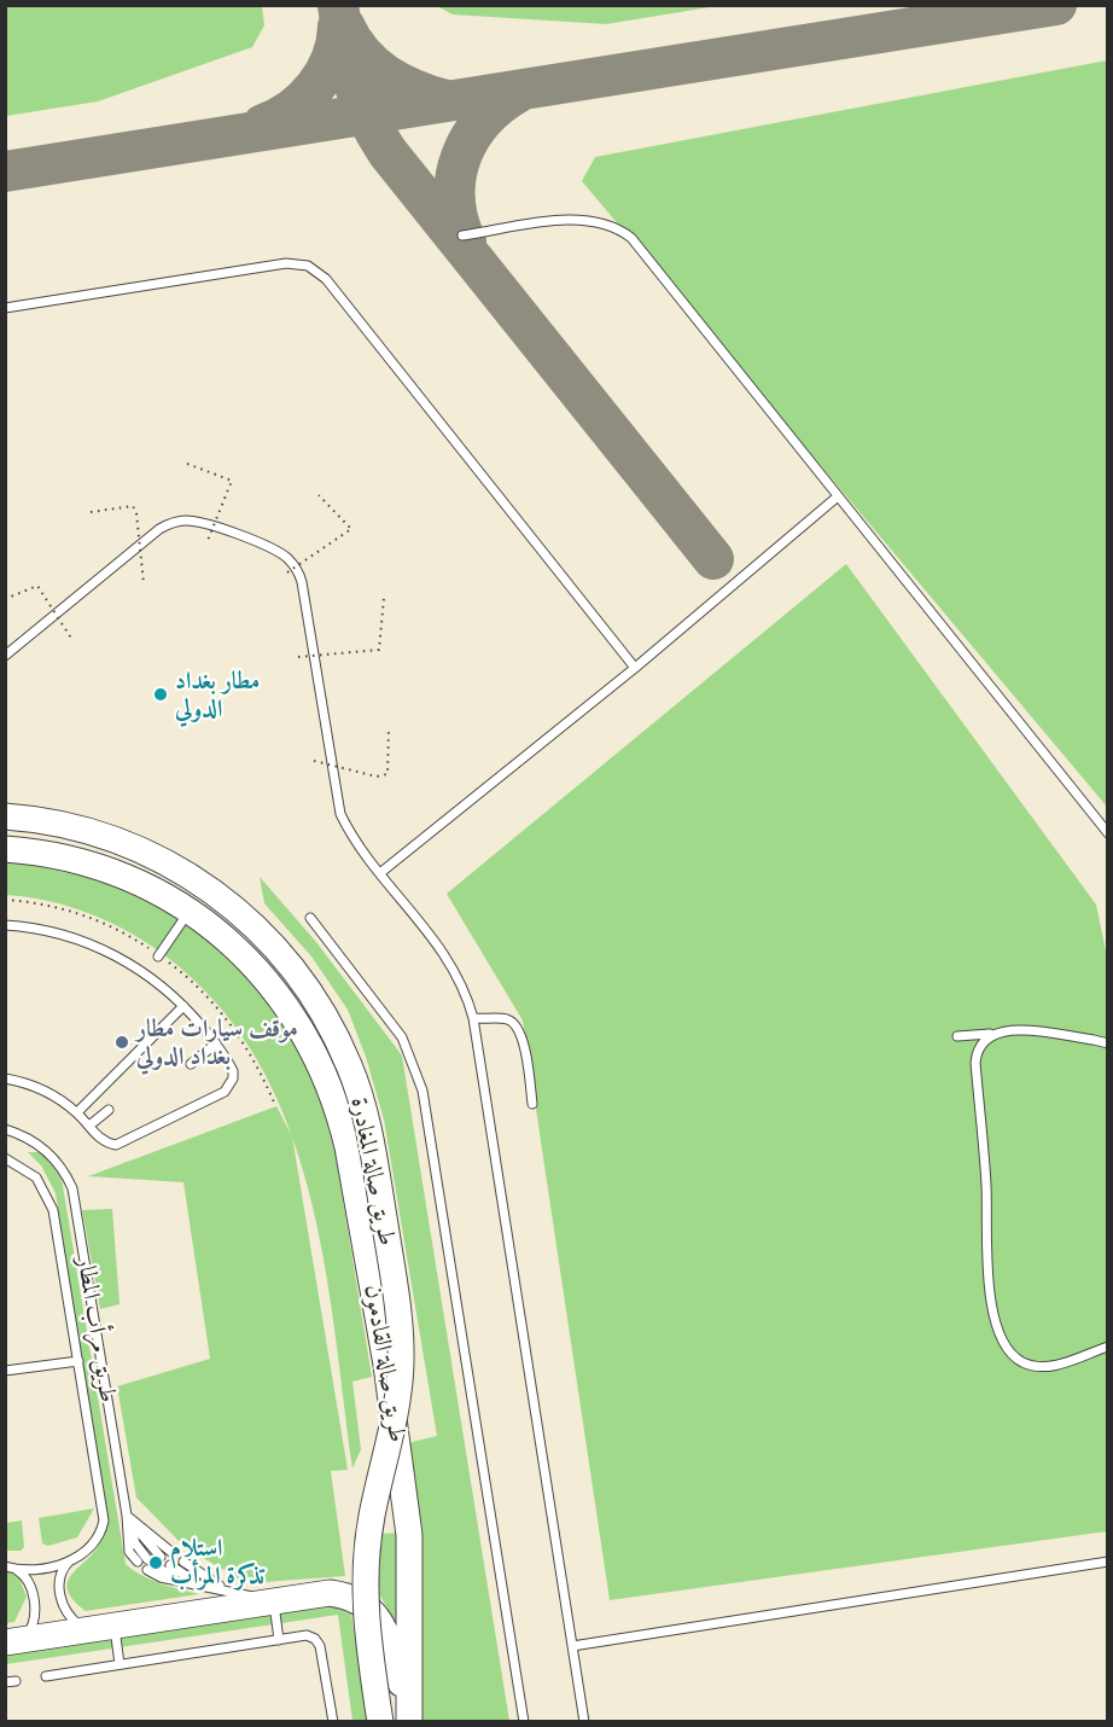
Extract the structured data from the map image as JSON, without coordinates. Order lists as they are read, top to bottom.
{
  "streets": {
    "main road": ["طريق صالة المغادرة", "طريق صالة القادمون"],
    "lane": ["طريق مرأب المطار"]
  },
  "places": ["مطار بغداد الدولي", "موقف سيارات مطار بغداد الدولي", "استلام تذكرة المرأب"]
}
